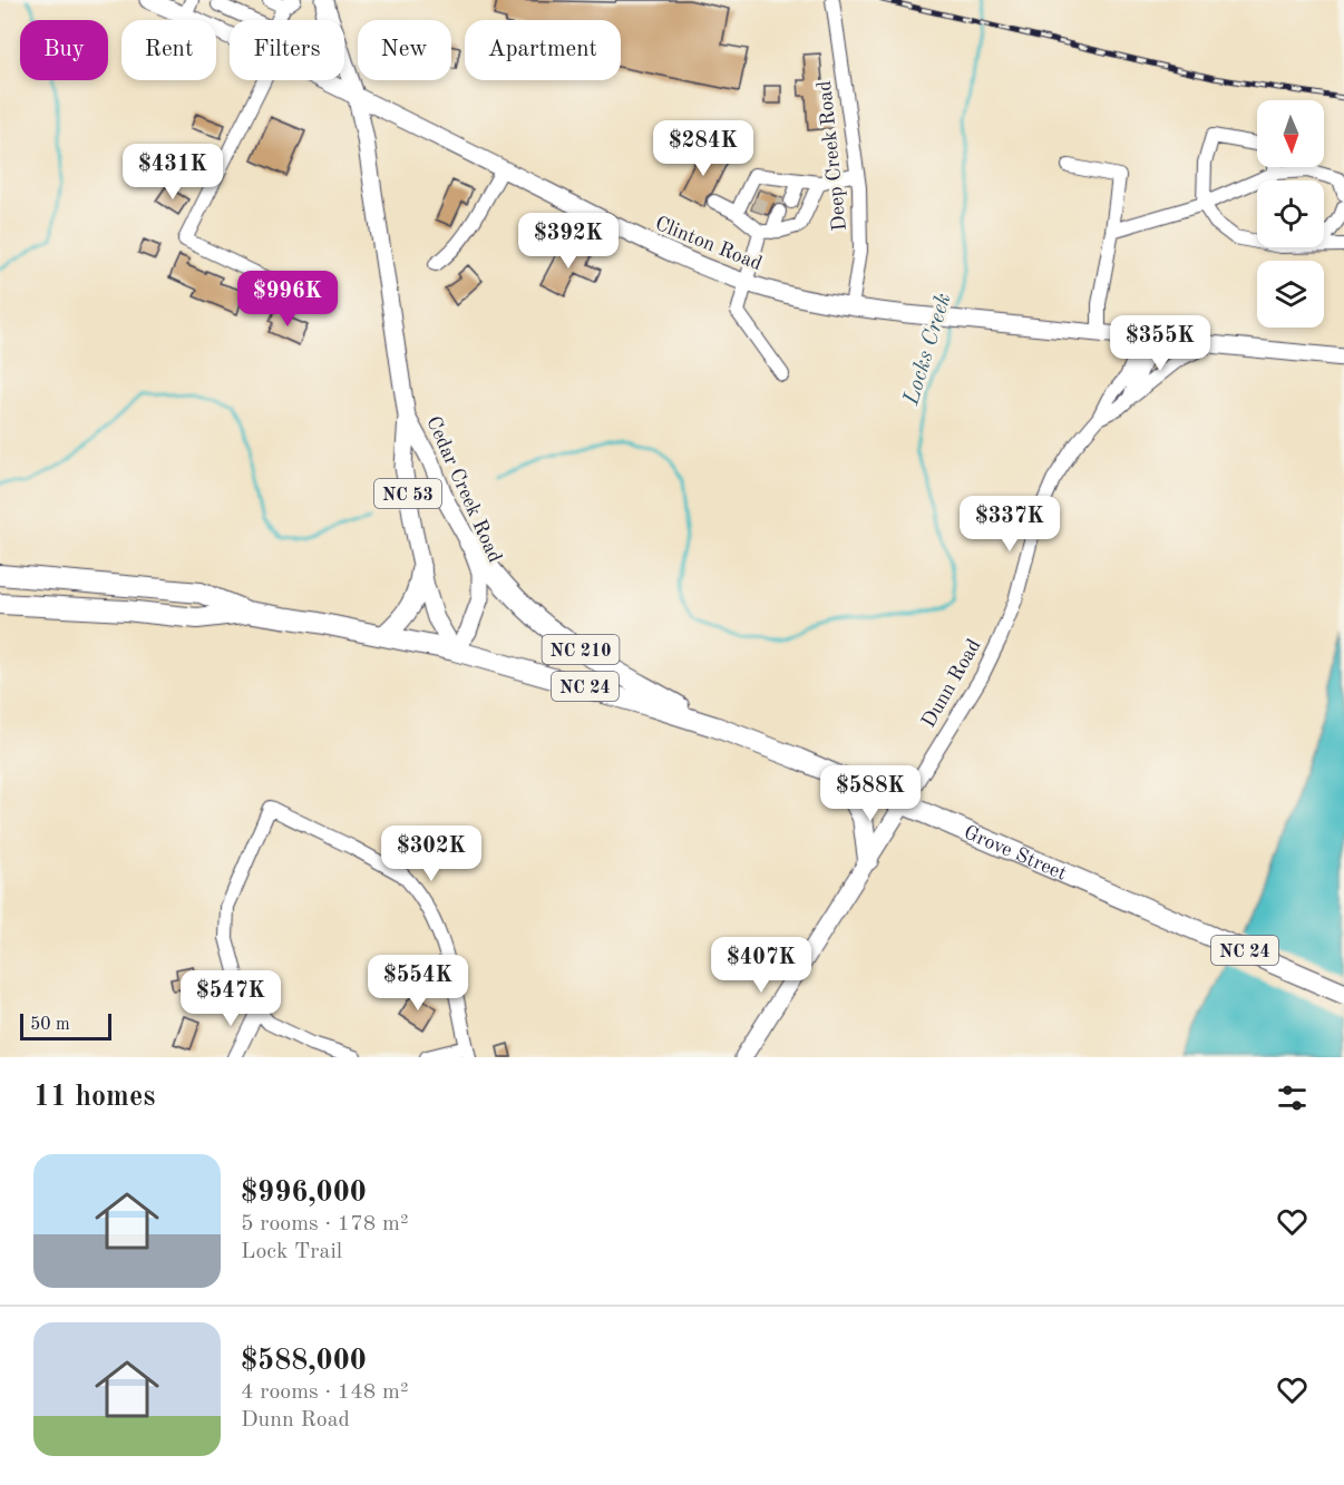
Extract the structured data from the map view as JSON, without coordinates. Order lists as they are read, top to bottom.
{
  "streets": {
    "highway": ["NC 210", "NC 24", "Grove Street"],
    "main road": [
      "Clinton Road",
      "Cedar Creek Road",
      "NC 53",
      "Dunn Road"
    ],
    "street": ["Deep Creek Road"]
  },
  "crossings": [
    ["Deep Creek Road", "Clinton Road"],
    ["Clinton Road", "Cedar Creek Road"],
    ["Clinton Road", "Dunn Road"],
    ["Cedar Creek Road", "NC 210"],
    ["Cedar Creek Road", "NC 24"],
    ["Cedar Creek Road", "Grove Street"],
    ["NC 210", "Grove Street"],
    ["Dunn Road", "Grove Street"],
    ["NC 24", "Grove Street"]
  ],
  "water": ["Locks Creek"],
  "scale_bar": "50 m",
  "north": "bottom",
  "page": {
    "chip": [
      "Buy",
      "Rent",
      "Filters",
      "New",
      "Apartment"
    ],
    "price": [
      "$284K",
      "$431K",
      "$392K",
      "$996K",
      "$355K",
      "$337K",
      "$588K",
      "$302K",
      "$407K",
      "$554K",
      "$547K"
    ],
    "scale": "50 m",
    "heading": "11 homes",
    "list": [
      {
        "name": "$996,000",
        "note": "5 rooms · 178 m² · Lock Trail"
      },
      {
        "name": "$588,000",
        "note": "4 rooms · 148 m² · Dunn Road"
      }
    ]
  }
}
